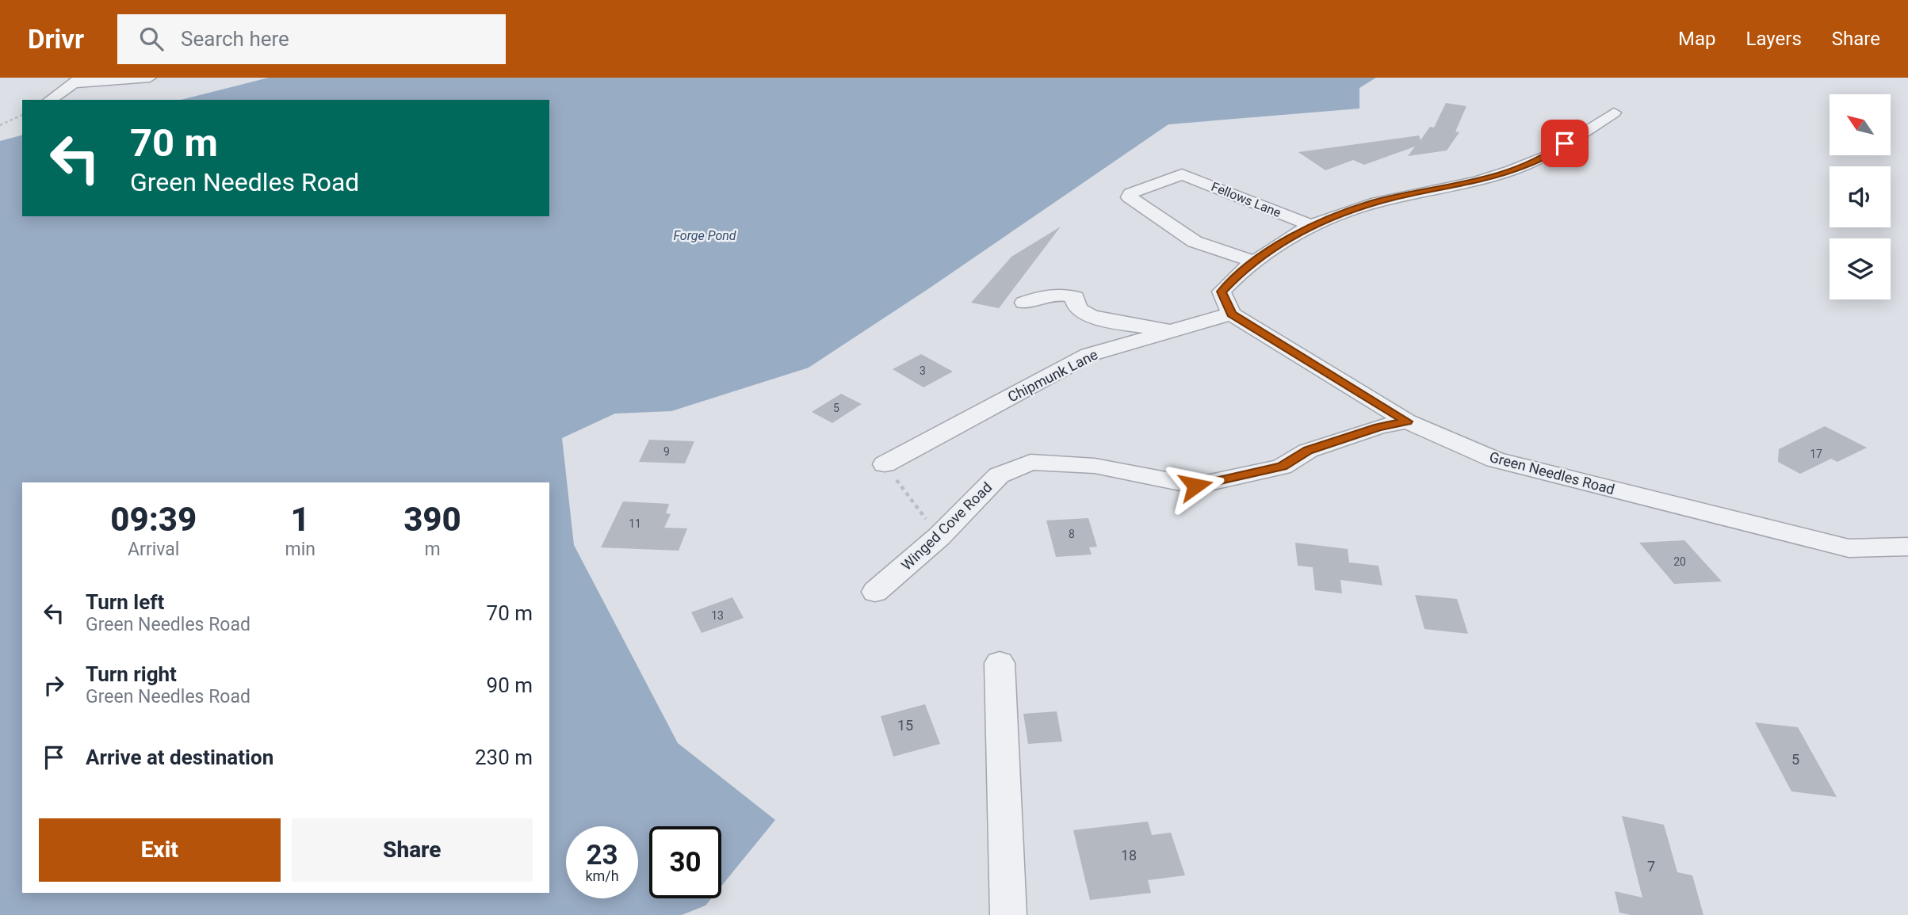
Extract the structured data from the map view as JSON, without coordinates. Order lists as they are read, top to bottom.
{
  "streets": {
    "street": [
      "Fellows Lane",
      "Chipmunk Lane",
      "Green Needles Road",
      "Winged Cove Road"
    ]
  },
  "crossings": [
    ["Chipmunk Lane", "Green Needles Road"],
    ["Green Needles Road", "Winged Cove Road"]
  ],
  "water": ["Forge Pond"],
  "house_numbers": [
    "3",
    "5",
    "9",
    "17",
    "11",
    "8",
    "20",
    "13",
    "15",
    "5",
    "18",
    "7"
  ],
  "north": "top left",
  "page": {
    "header": "Drivr",
    "search": "Search here",
    "nav": ["Map", "Layers", "Share"],
    "turn": ["70 m", "Green Needles Road"],
    "eta": [
      "09:39",
      "Arrival",
      "1",
      "min",
      "390",
      "m"
    ],
    "list": [
      {
        "name": "Turn left",
        "note": "Green Needles Road",
        "value": "70 m"
      },
      {
        "name": "Turn right",
        "note": "Green Needles Road",
        "value": "90 m"
      },
      {
        "name": "Arrive at destination",
        "value": "230 m"
      }
    ],
    "buttons": ["Exit", "Share"],
    "speed": "23 km/h",
    "limit": "30"
  }
}
